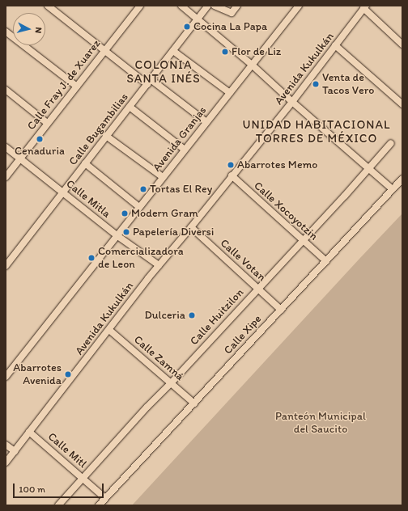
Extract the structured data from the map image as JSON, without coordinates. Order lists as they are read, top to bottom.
{
  "streets": {
    "street": [
      "Avenida Kukulkán",
      "Calle Fray J. de Xuarez",
      "Calle Bugambilias",
      "Avenida Granjas",
      "Calle Mitla",
      "Calle Xocoyotzin",
      "Calle Votan",
      "Calle Huitzilon",
      "Calle Xipe",
      "Calle Zamná",
      "Calle Mitl"
    ]
  },
  "crossings": [
    ["Avenida Kukulkán", "Calle Mitla"],
    ["Avenida Kukulkán", "Calle Xocoyotzin"],
    ["Avenida Kukulkán", "Calle Votan"],
    ["Avenida Kukulkán", "Calle Zamná"],
    ["Avenida Kukulkán", "Calle Mitl"],
    ["Calle Fray J. de Xuarez", "Calle Mitla"],
    ["Calle Bugambilias", "Calle Mitla"],
    ["Avenida Granjas", "Calle Mitla"],
    ["Calle Xocoyotzin", "Calle Huitzilon"],
    ["Calle Xocoyotzin", "Calle Xipe"],
    ["Calle Votan", "Calle Huitzilon"],
    ["Calle Votan", "Calle Xipe"],
    ["Calle Huitzilon", "Calle Zamná"],
    ["Calle Huitzilon", "Calle Mitl"],
    ["Calle Xipe", "Calle Zamná"],
    ["Calle Xipe", "Calle Mitl"]
  ],
  "districts": ["COLONIA SANTA INÉS", "UNIDAD HABITACIONAL TORRES DE MÉXICO"],
  "parks": ["Panteón Municipal del Saucito"],
  "places": [
    "Cocina La Papa",
    "Flor de Liz",
    "Venta de Tacos Vero",
    "Cenaduria",
    "Abarrotes Memo",
    "Tortas El Rey",
    "Modern Gram",
    "Papelería Diversi",
    "Comercializadora de Leon",
    "Dulceria",
    "Abarrotes Avenida"
  ],
  "scale_bar": "100 m",
  "north": "right"
}
